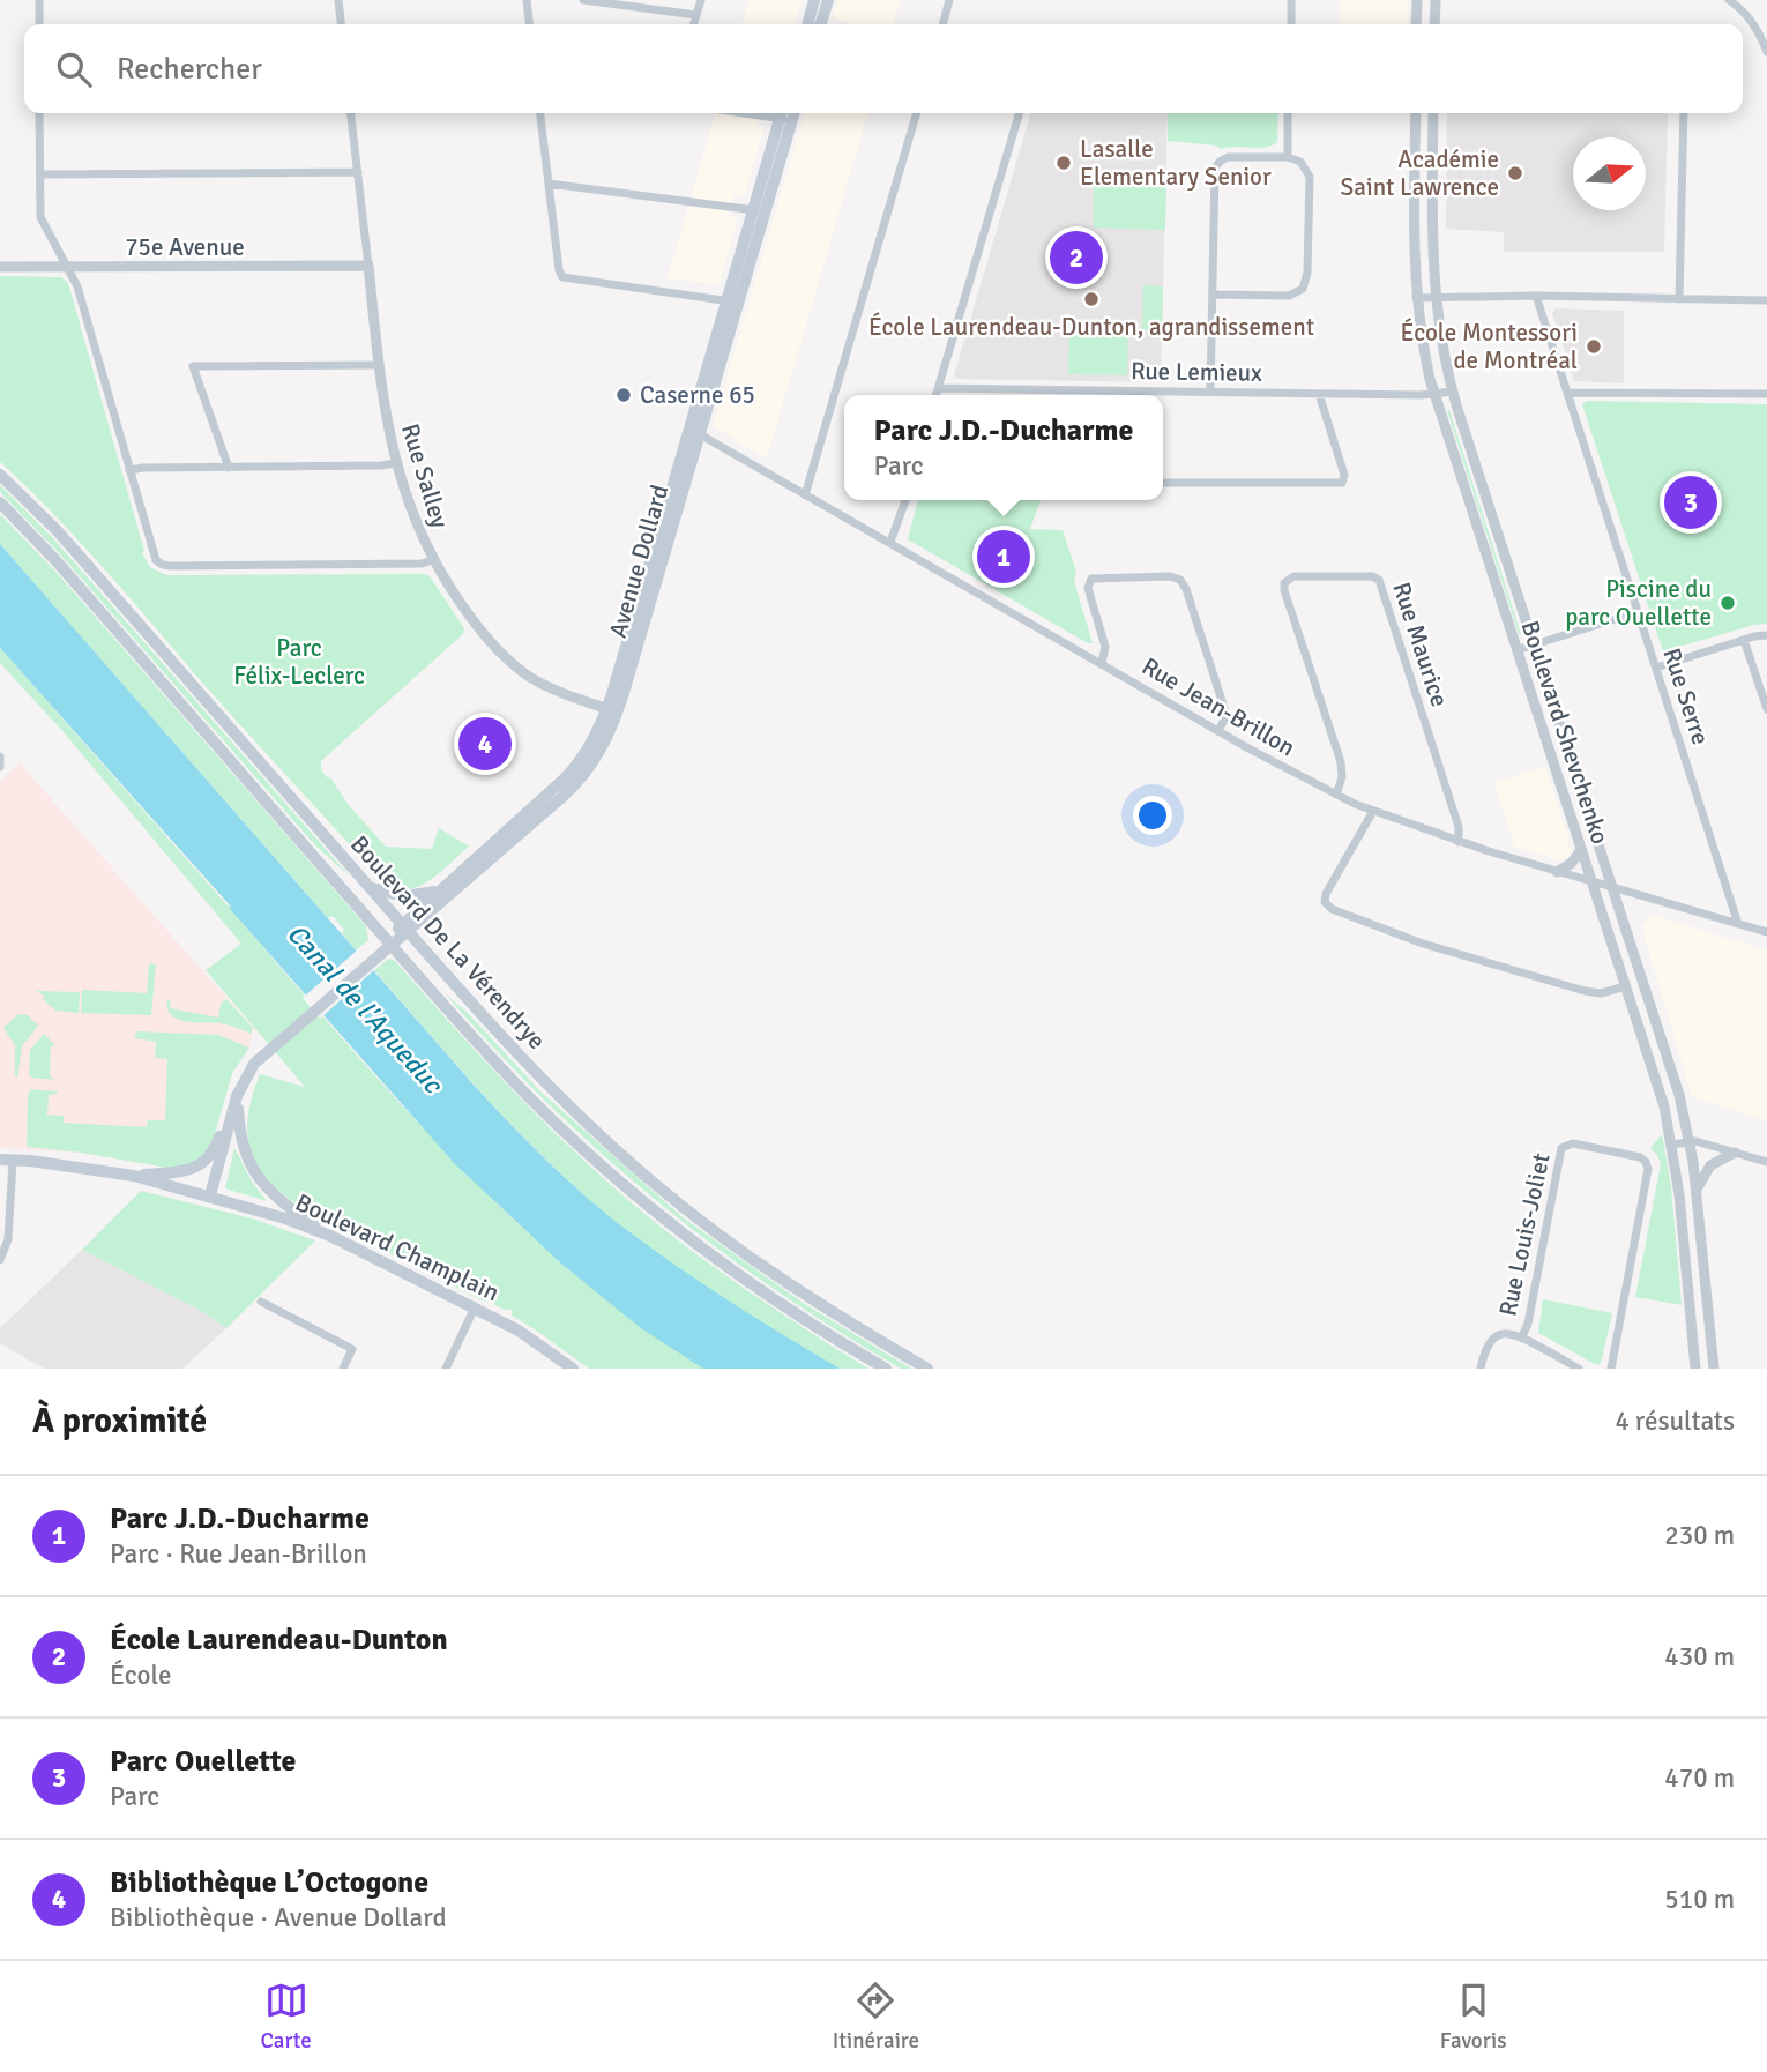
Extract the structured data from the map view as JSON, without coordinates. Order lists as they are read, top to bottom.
{
  "streets": {
    "main road": ["Avenue Dollard", "Boulevard De La Vérendrye", "Boulevard Champlain"],
    "street": [
      "75e Avenue",
      "Rue Lemieux",
      "Rue Salley",
      "Rue Maurice",
      "Rue Serre",
      "Rue Jean-Brillon",
      "Boulevard Shevchenko",
      "Rue Louis-Joliet"
    ]
  },
  "crossings": [
    ["75e Avenue", "Rue Salley"],
    ["Rue Lemieux", "Boulevard Shevchenko"],
    ["Rue Salley", "Avenue Dollard"],
    ["Avenue Dollard", "Rue Jean-Brillon"],
    ["Avenue Dollard", "Boulevard De La Vérendrye"],
    ["Avenue Dollard", "Boulevard Champlain"],
    ["Rue Maurice", "Rue Jean-Brillon"],
    ["Rue Serre", "Rue Jean-Brillon"],
    ["Rue Jean-Brillon", "Boulevard Shevchenko"]
  ],
  "water": ["Canal de l'Aqueduc"],
  "parks": ["Parc Félix-Leclerc"],
  "places": [
    "Lasalle Elementary Senior",
    "Académie Saint Lawrence",
    "École Laurendeau-Dunton, agrandissement",
    "École Montessori de Montréal",
    "Caserne 65",
    "Piscine du parc Ouellette"
  ],
  "north": "right",
  "page": {
    "search": "Rechercher",
    "pins": [
      "2",
      "3",
      "1",
      "4"
    ],
    "popup": ["Parc J.D.-Ducharme", "Parc"],
    "heading": ["À proximité", "4 résultats"],
    "list": [
      {
        "mark": "1",
        "name": "Parc J.D.-Ducharme",
        "note": "Parc · Rue Jean-Brillon",
        "value": "230 m"
      },
      {
        "mark": "2",
        "name": "École Laurendeau-Dunton",
        "note": "École",
        "value": "430 m"
      },
      {
        "mark": "3",
        "name": "Parc Ouellette",
        "note": "Parc",
        "value": "470 m"
      },
      {
        "mark": "4",
        "name": "Bibliothèque L’Octogone",
        "note": "Bibliothèque · Avenue Dollard",
        "value": "510 m"
      }
    ],
    "nav": ["Carte", "Itinéraire", "Favoris"]
  }
}
